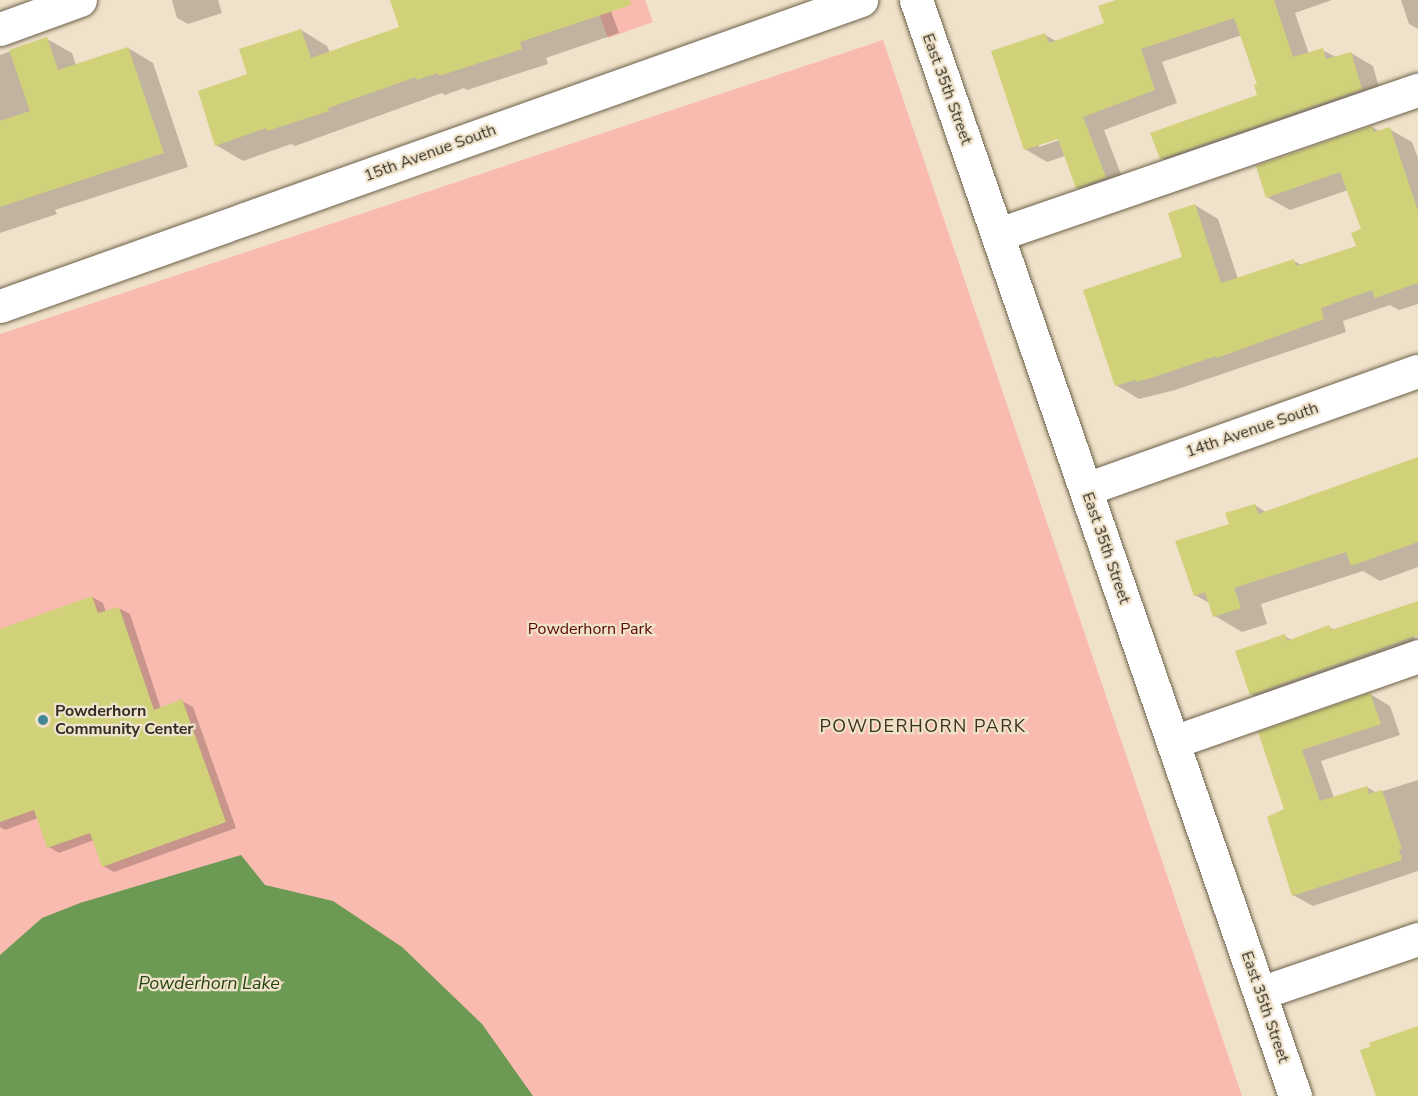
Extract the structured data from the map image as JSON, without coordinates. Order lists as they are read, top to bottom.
{
  "streets": {
    "street": ["East 35th Street", "15th Avenue South", "14th Avenue South"]
  },
  "crossings": [
    ["East 35th Street", "14th Avenue South"]
  ],
  "districts": ["POWDERHORN PARK"],
  "water": ["Powderhorn Lake"],
  "parks": ["Powderhorn Park"],
  "places": ["Powderhorn Community Center"]
}
